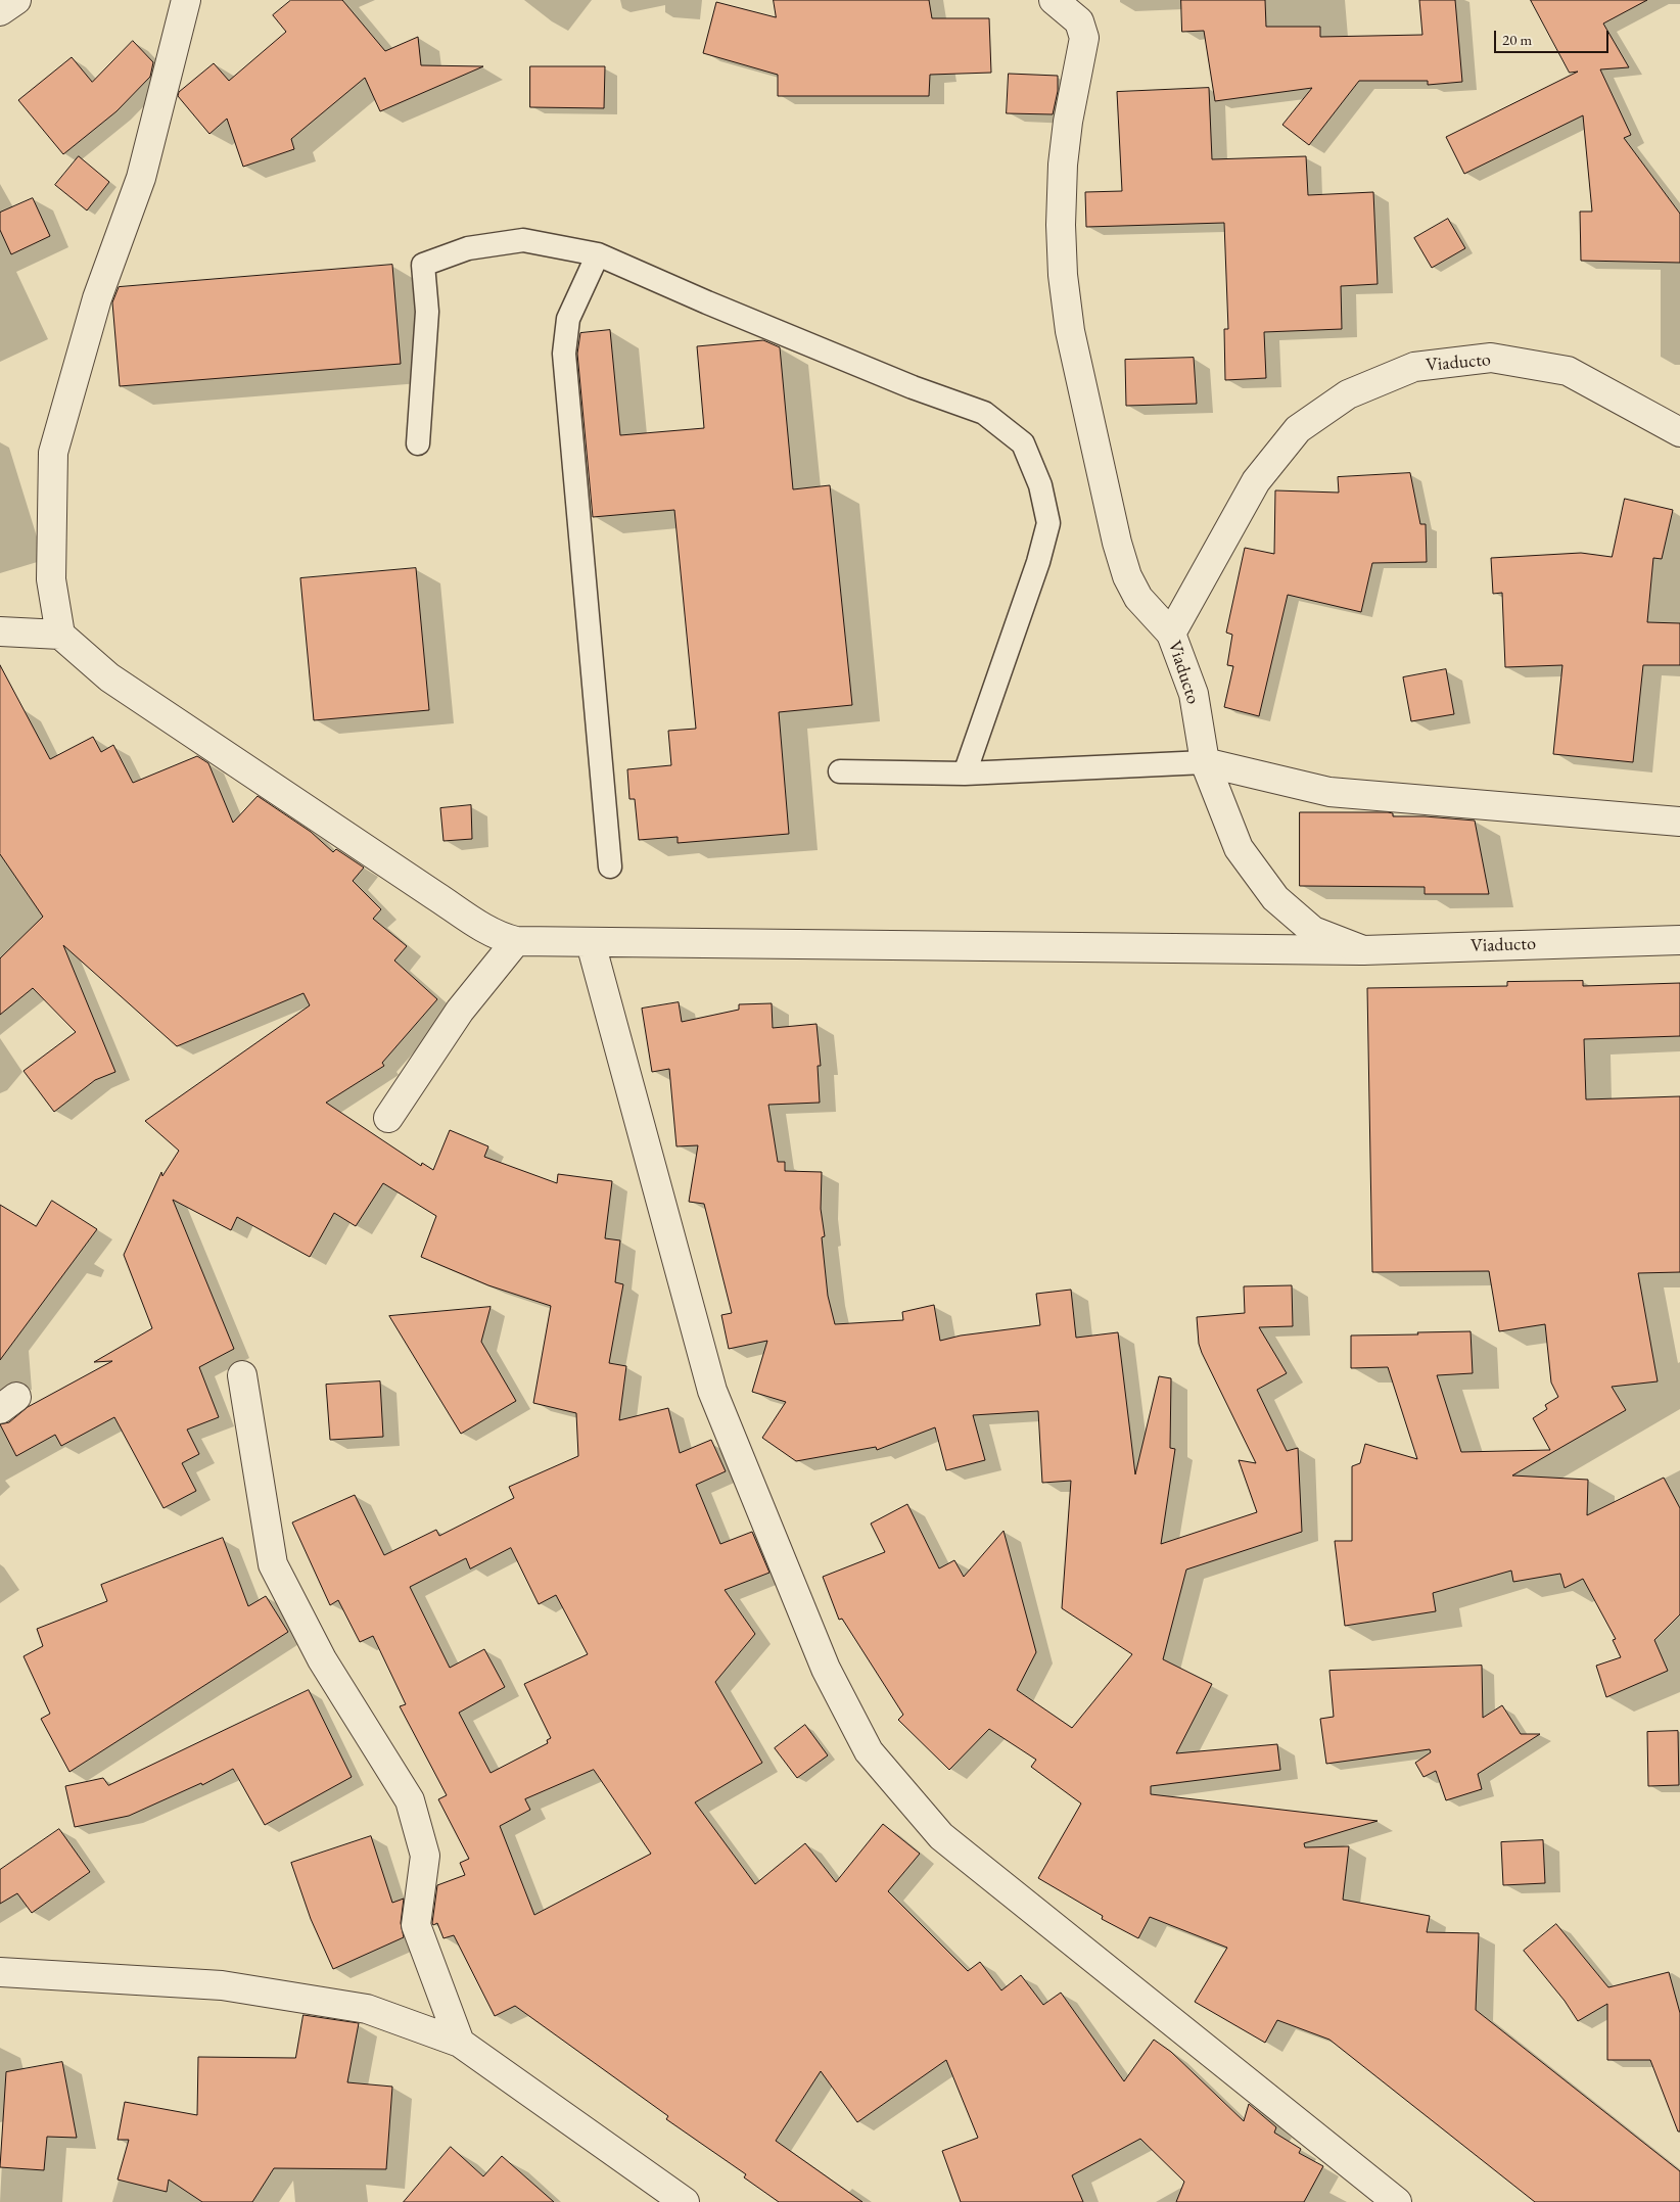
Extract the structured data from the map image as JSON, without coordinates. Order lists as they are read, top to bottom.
{
  "streets": {
    "street": ["Viaducto"]
  },
  "scale_bar": "20 m"
}
